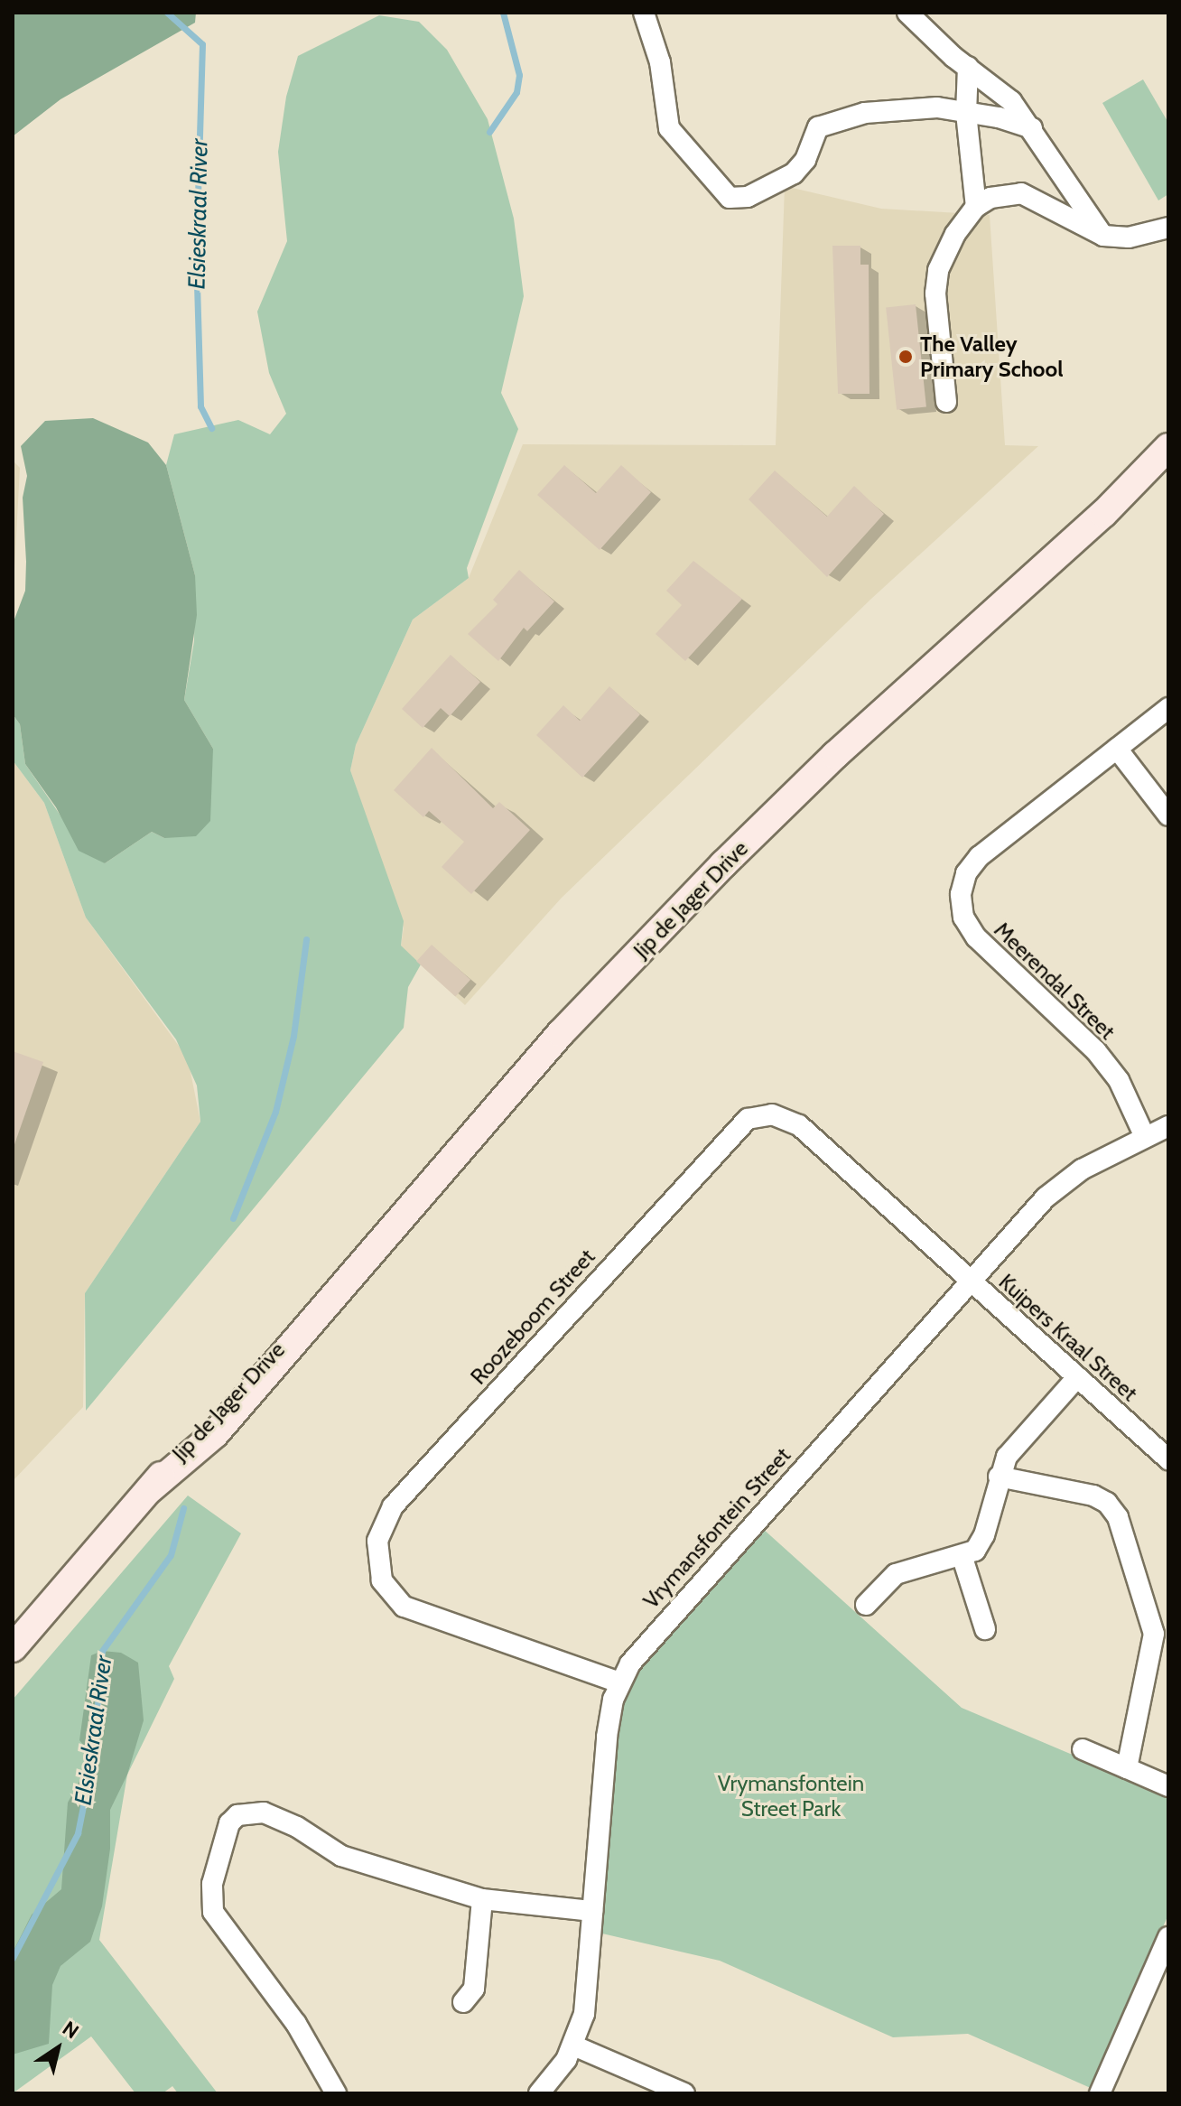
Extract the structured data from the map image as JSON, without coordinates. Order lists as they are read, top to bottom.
{
  "streets": {
    "main road": ["Jip de Jager Drive"],
    "street": [
      "Meerendal Street",
      "Roozeboom Street",
      "Kuipers Kraal Street",
      "Vrymansfontein Street"
    ]
  },
  "crossings": [
    ["Meerendal Street", "Vrymansfontein Street"],
    ["Roozeboom Street", "Kuipers Kraal Street"],
    ["Roozeboom Street", "Vrymansfontein Street"],
    ["Kuipers Kraal Street", "Vrymansfontein Street"]
  ],
  "water": ["Elsieskraal River"],
  "parks": ["Vrymansfontein Street Park"],
  "places": ["The Valley Primary School"],
  "north": "top right"
}
